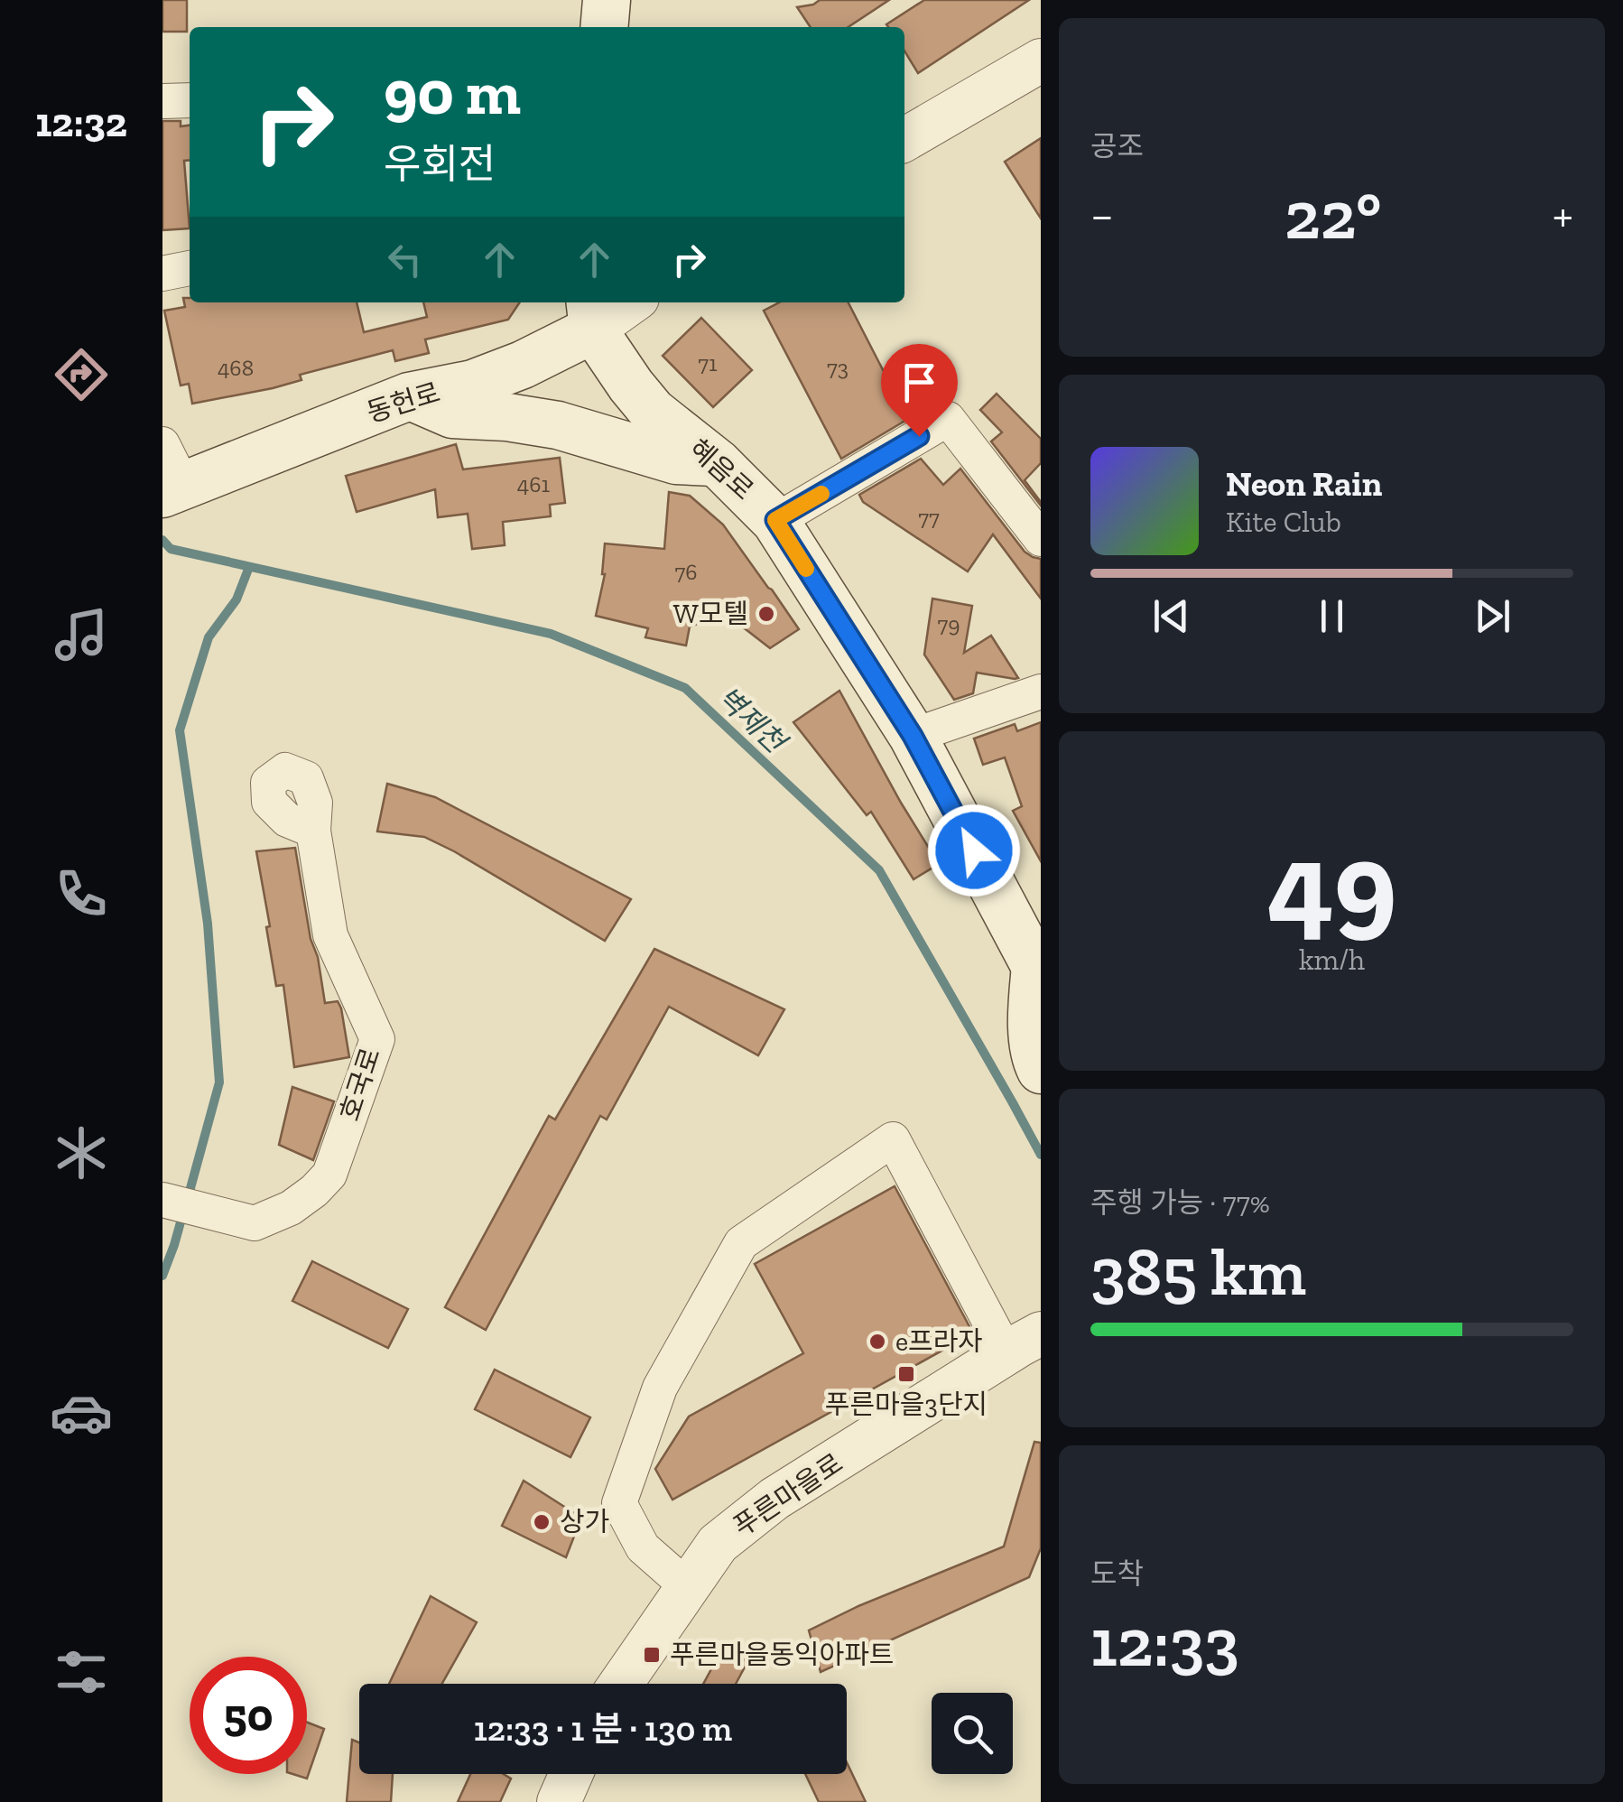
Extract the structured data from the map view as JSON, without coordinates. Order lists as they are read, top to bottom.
{
  "streets": {
    "main road": ["동헌로", "혜음로"],
    "street": ["호국로", "푸른마을로"]
  },
  "crossings": [
    ["동헌로", "혜음로"]
  ],
  "water": ["벽제천"],
  "places": {
    "other": ["W모텔", "e프라자", "상가"],
    "transit": ["푸른마을3단지", "푸른마을동익아파트"]
  },
  "house_numbers": [
    "71",
    "468",
    "73",
    "461",
    "77",
    "76",
    "79"
  ],
  "page": {
    "tabs": "12:32",
    "tile": [
      "공조",
      ["49", "km/h"],
      ["주행 가능 · 77%", "385 km"],
      ["도착", "12:33"]
    ],
    "turn": ["90 m", "우회전"],
    "heat": ["−", "22°", "+"],
    "song": ["Neon Rain", "Kite Club"],
    "limit": "50",
    "trip": "12:33 · 1 분 · 130 m"
  }
}
